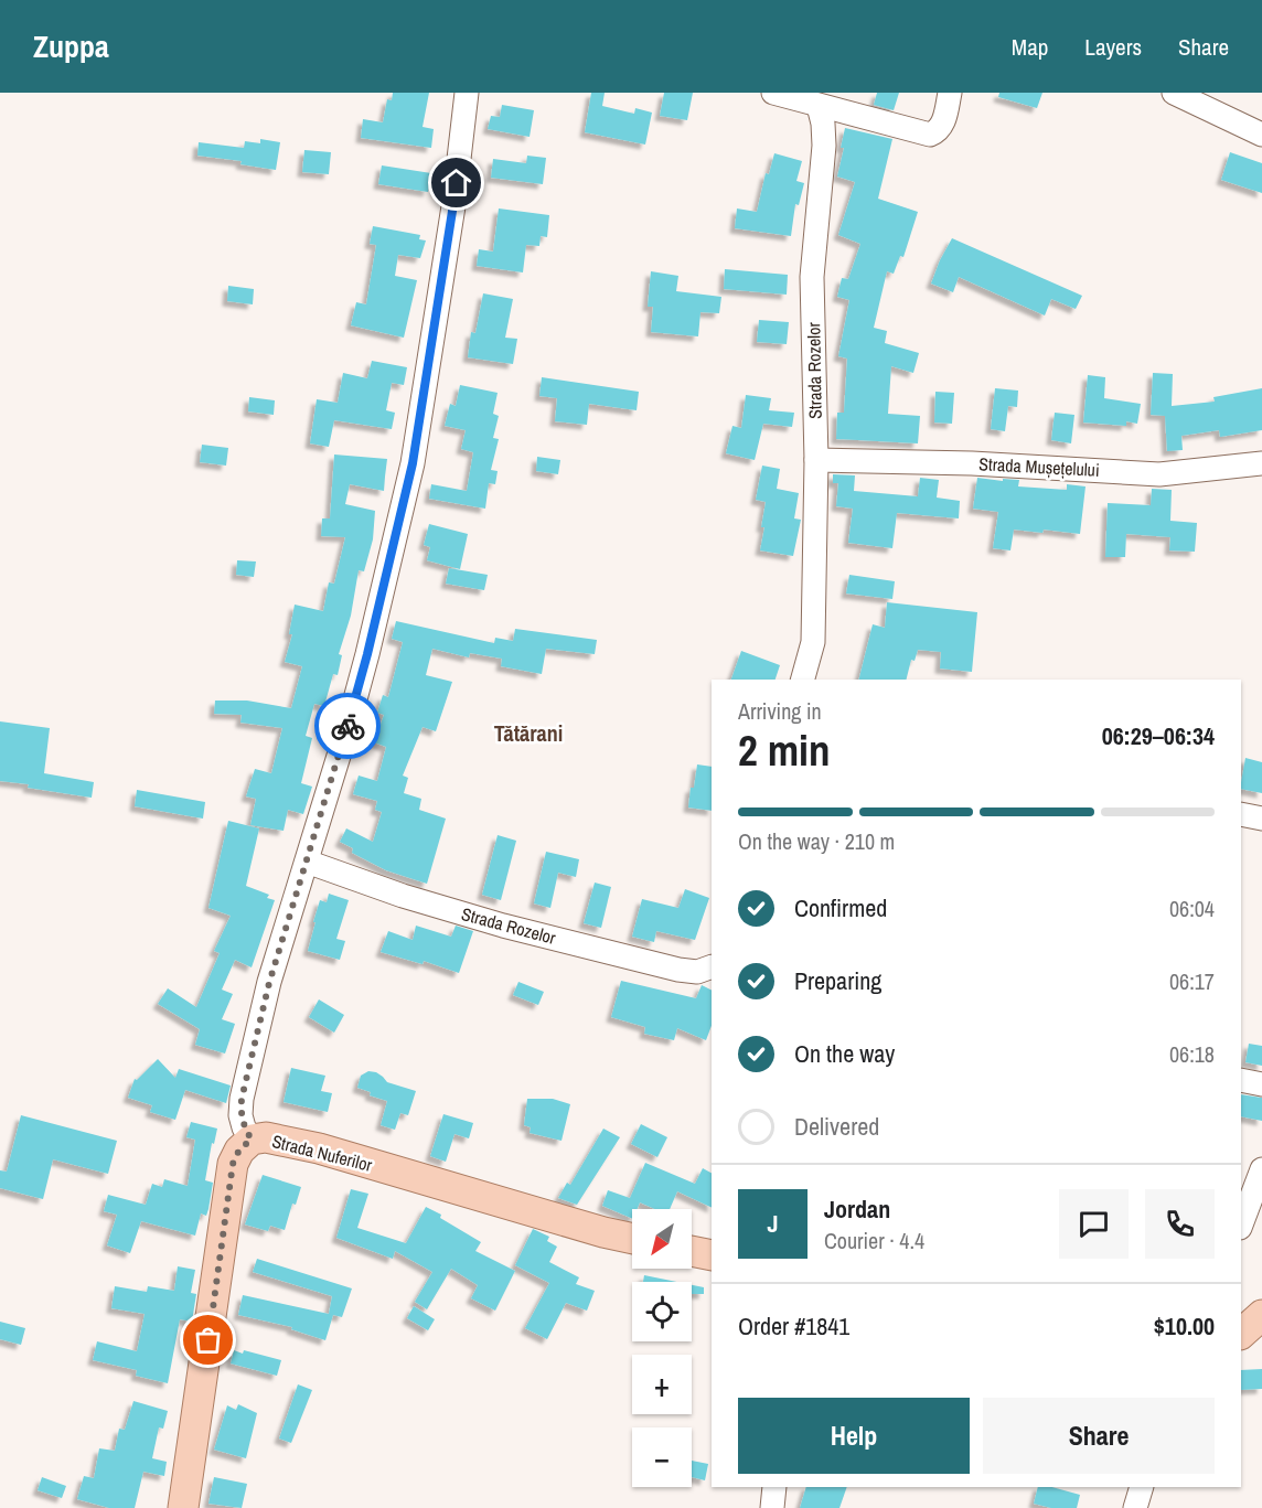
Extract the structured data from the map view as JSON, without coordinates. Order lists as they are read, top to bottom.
{
  "streets": {
    "main road": ["Strada Nuferilor"],
    "street": ["Strada Rozelor", "Strada Mușețelului"]
  },
  "crossings": [
    ["Strada Rozelor", "Strada Mușețelului"]
  ],
  "districts": ["Tătărani"],
  "north": "bottom left",
  "page": {
    "header": "Zuppa",
    "nav": ["Map", "Layers", "Share"],
    "heading": ["2 min", "Arriving in", "06:29–06:34"],
    "panel": [
      "Jordan",
      "Courier · 4.4",
      "Order #1841",
      "$10.00"
    ],
    "bar": "On the way · 210 m",
    "list": [
      ["Confirmed", "06:04"],
      ["Preparing", "06:17"],
      ["On the way", "06:18"],
      "Delivered"
    ],
    "round": "J",
    "map_buttons": ["+", "−"],
    "buttons": ["Help", "Share"]
  }
}
